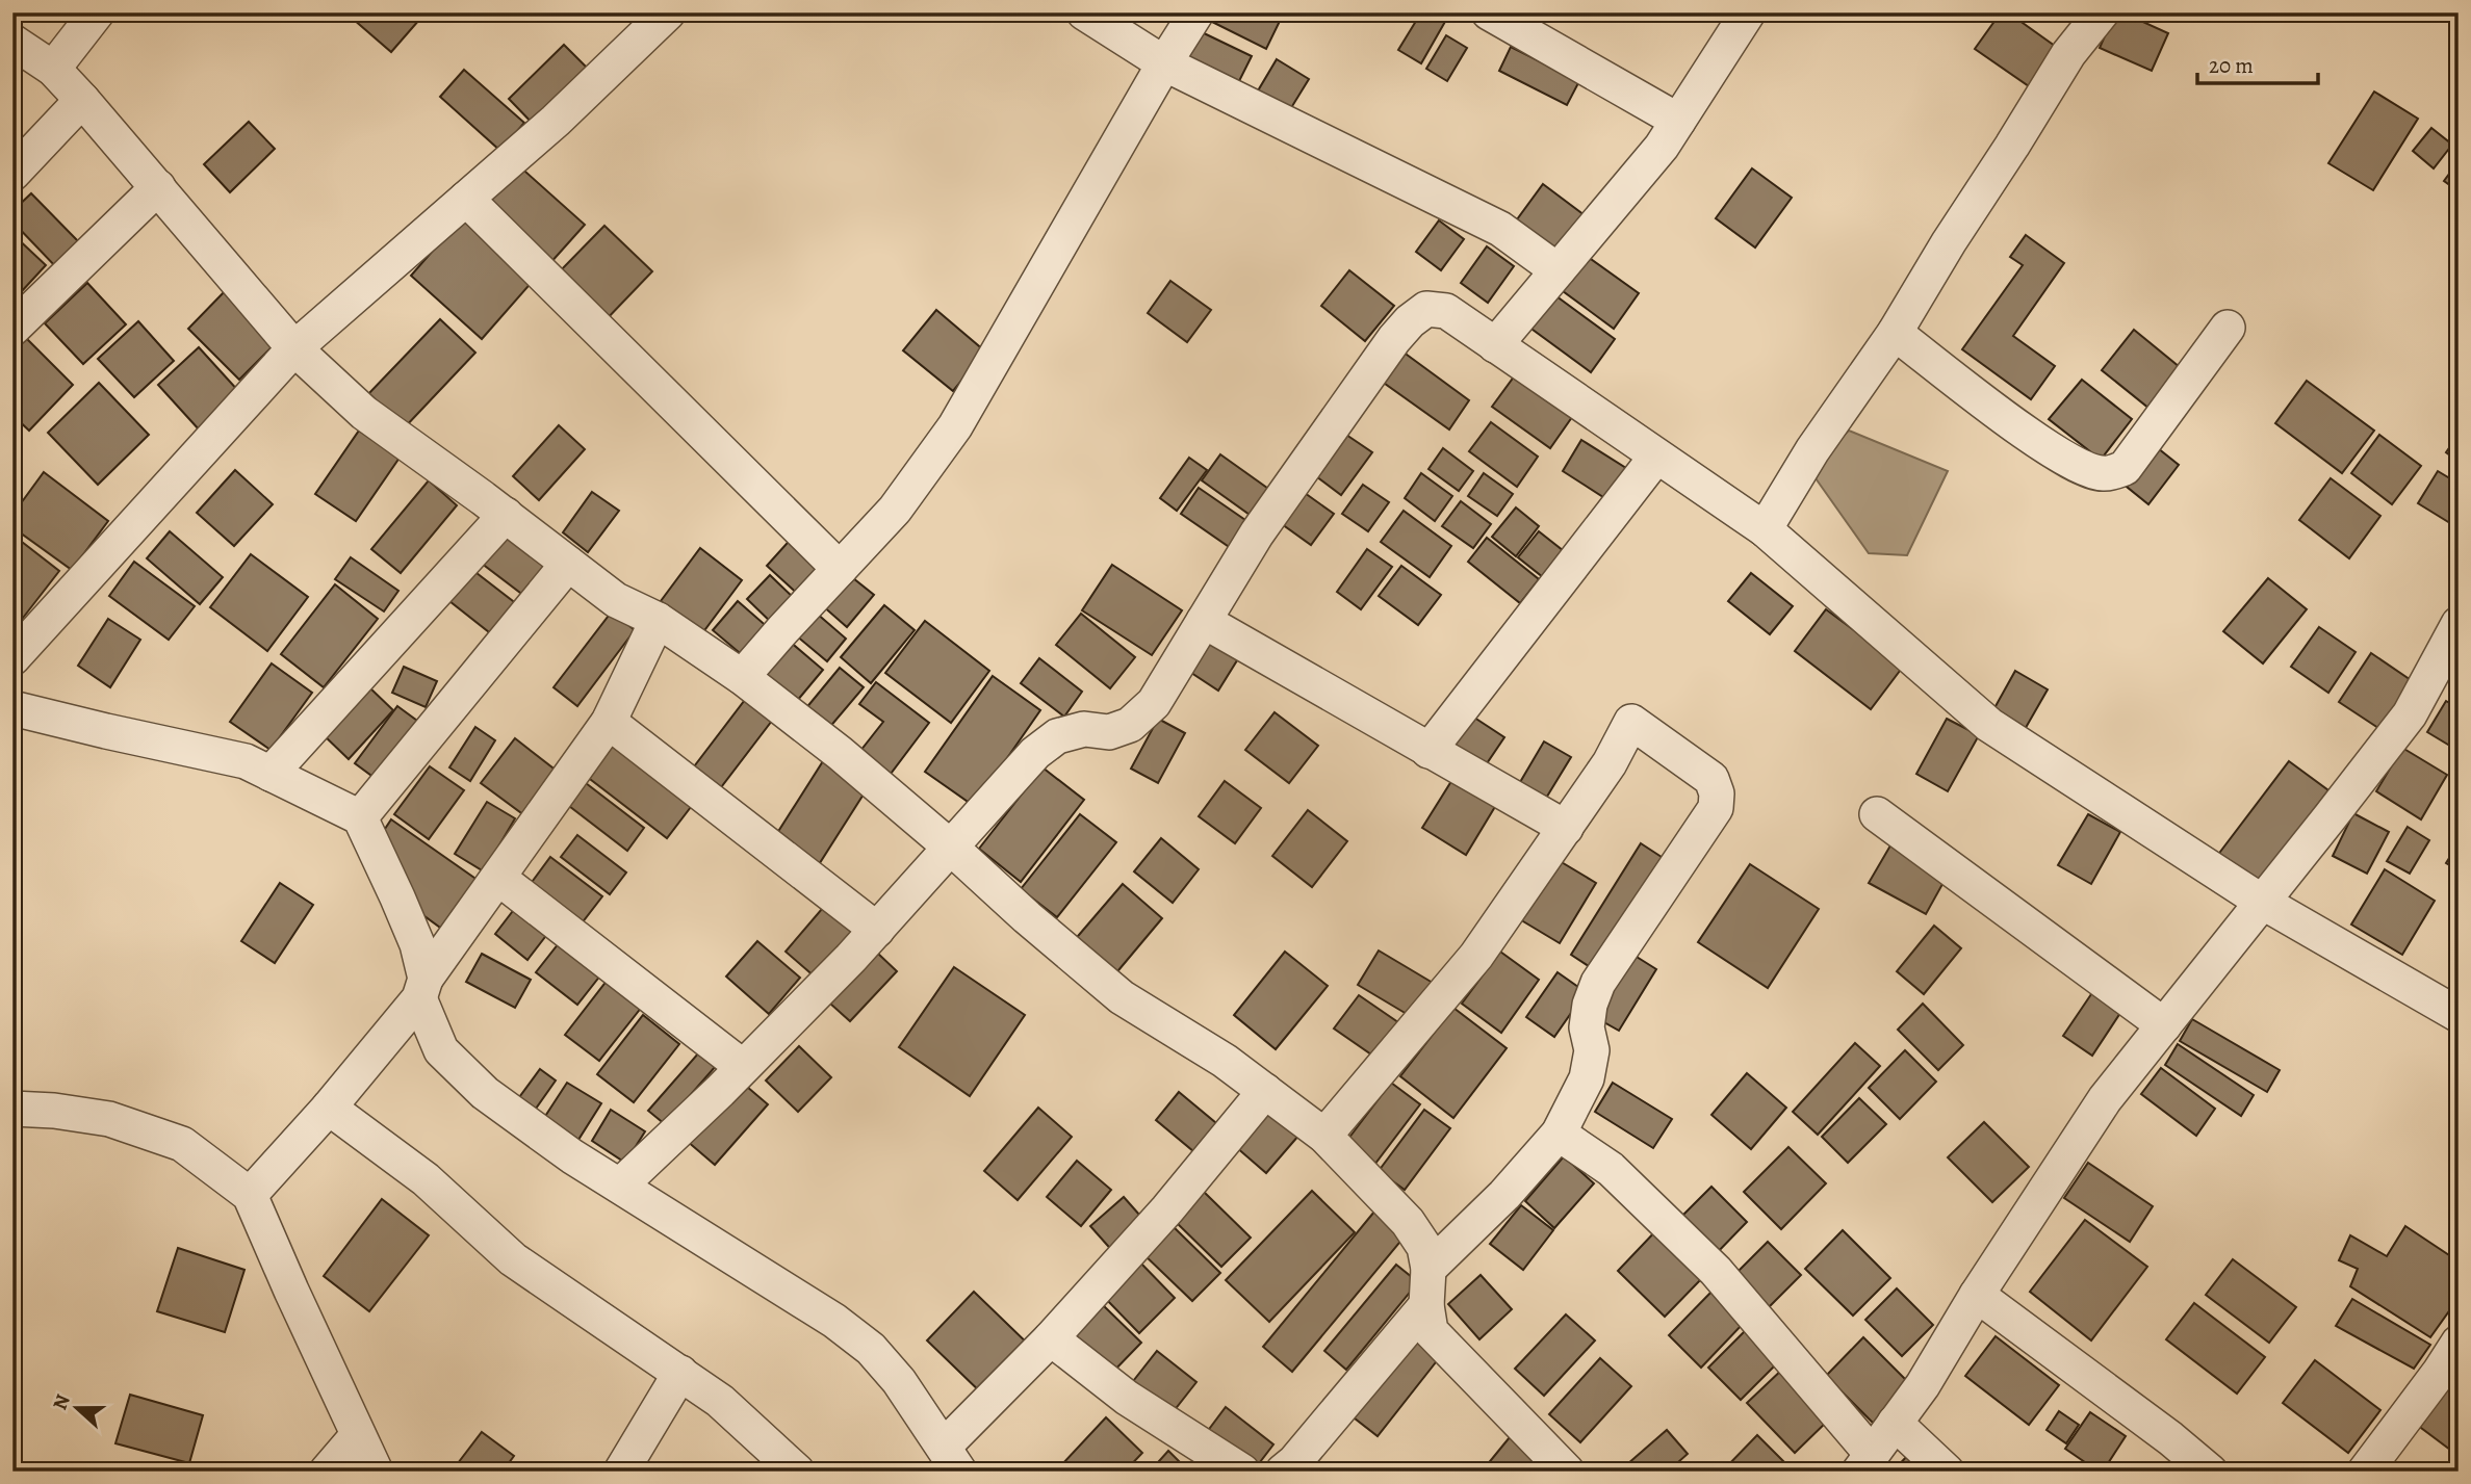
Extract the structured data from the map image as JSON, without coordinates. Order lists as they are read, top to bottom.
{
  "scale_bar": "20 m",
  "north": "left"
}
